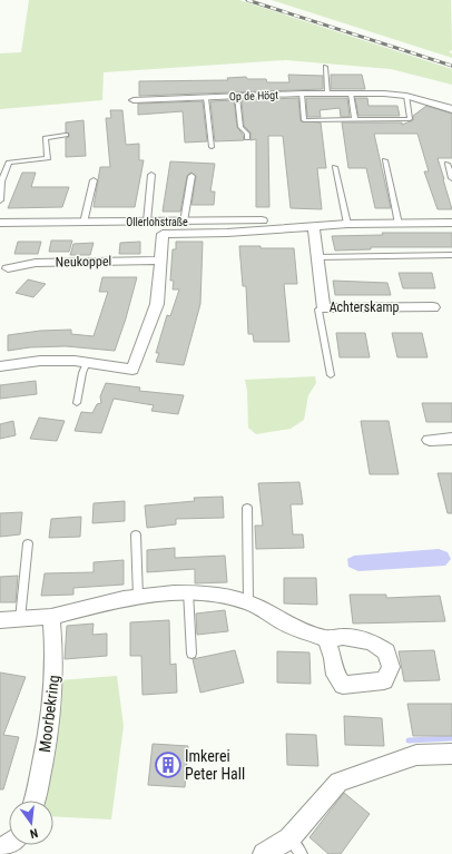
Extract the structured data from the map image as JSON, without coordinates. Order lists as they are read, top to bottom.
{
  "streets": {
    "street": [
      "Op de Högt",
      "Ollerlohstraße",
      "Neukoppel",
      "Achterskamp",
      "Moorbekring"
    ]
  },
  "crossings": [
    ["Ollerlohstraße", "Neukoppel"],
    ["Ollerlohstraße", "Achterskamp"]
  ],
  "places": {
    "building": ["Imkerei Peter Hall"]
  },
  "north": "bottom"
}
